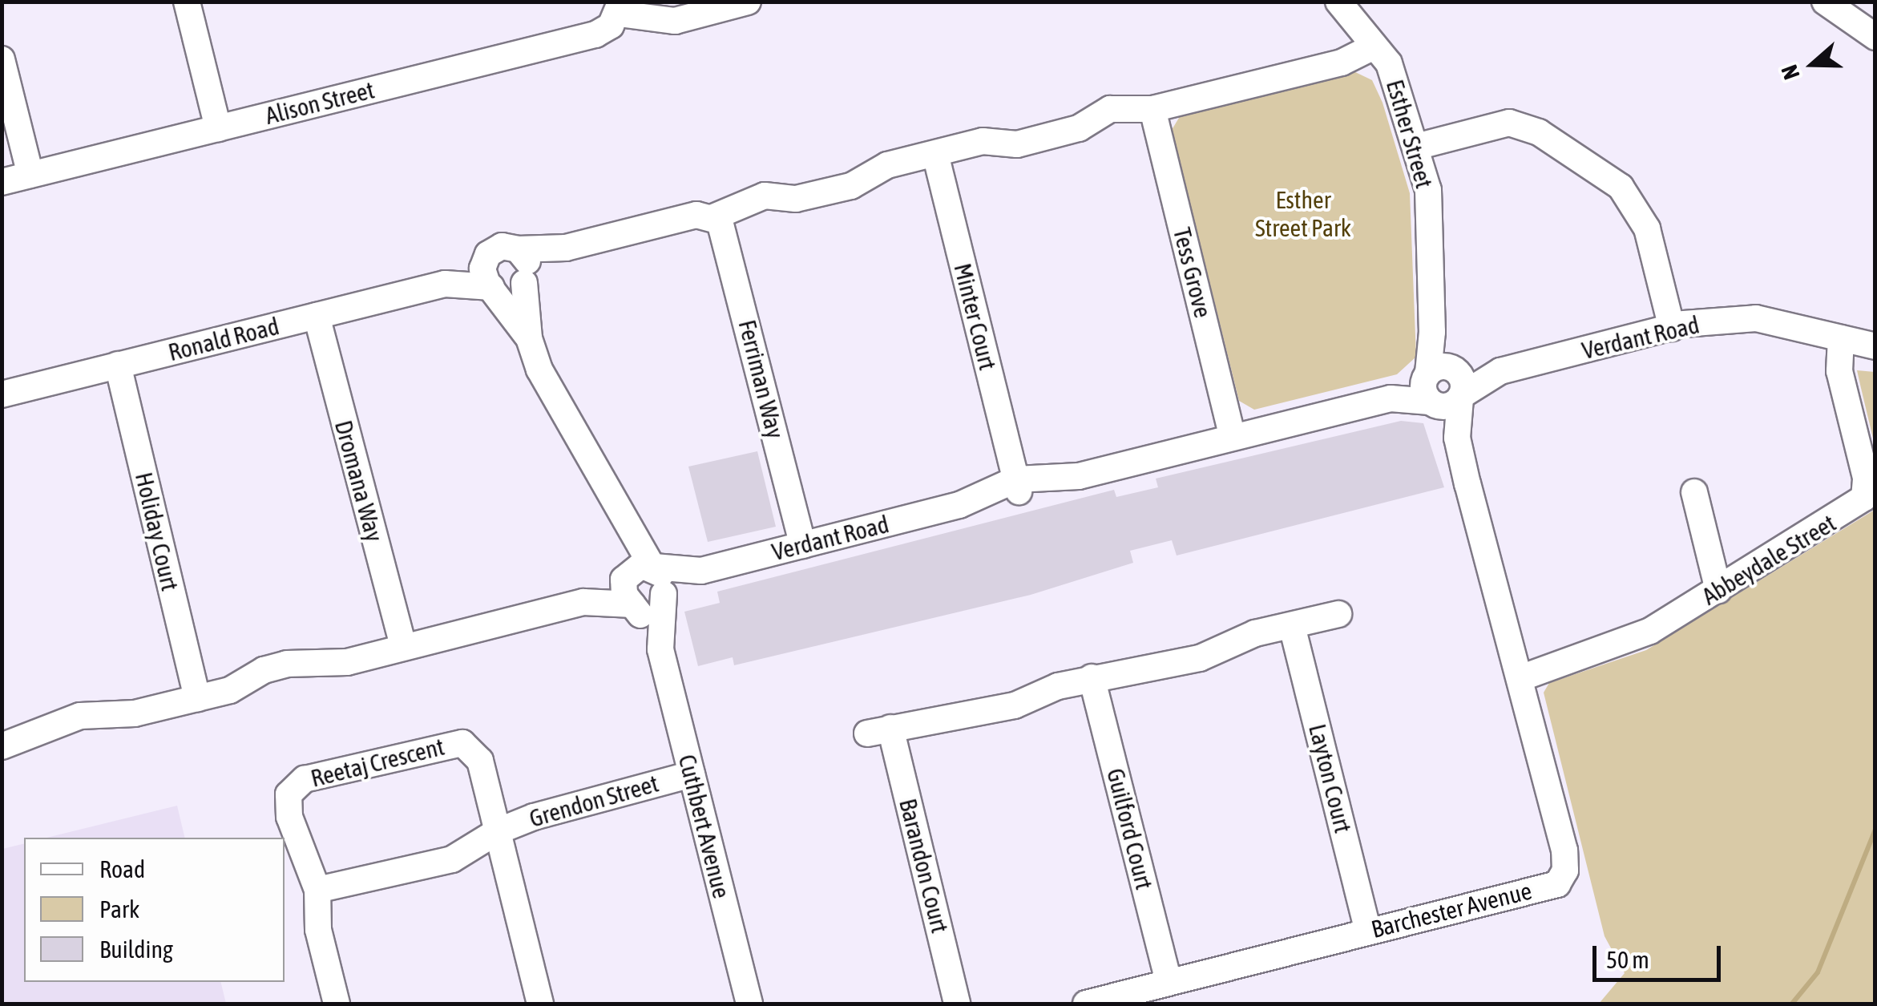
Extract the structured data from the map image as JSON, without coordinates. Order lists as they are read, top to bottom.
{
  "streets": {
    "street": [
      "Alison Street",
      "Esther Street",
      "Tess Grove",
      "Minter Court",
      "Verdant Road",
      "Ronald Road",
      "Ferriman Way",
      "Dromana Way",
      "Holiday Court",
      "Abbeydale Street",
      "Reetaj Crescent",
      "Layton Court",
      "Grendon Street",
      "Cuthbert Avenue",
      "Guilford Court",
      "Barandon Court",
      "Barchester Avenue"
    ]
  },
  "crossings": [
    ["Esther Street", "Verdant Road"],
    ["Esther Street", "Barchester Avenue"],
    ["Tess Grove", "Verdant Road"],
    ["Minter Court", "Verdant Road"],
    ["Verdant Road", "Ferriman Way"],
    ["Verdant Road", "Abbeydale Street"],
    ["Verdant Road", "Cuthbert Avenue"],
    ["Verdant Road", "Barchester Avenue"],
    ["Ronald Road", "Dromana Way"],
    ["Ronald Road", "Holiday Court"],
    ["Abbeydale Street", "Barchester Avenue"],
    ["Reetaj Crescent", "Grendon Street"],
    ["Layton Court", "Barchester Avenue"],
    ["Grendon Street", "Cuthbert Avenue"],
    ["Guilford Court", "Barandon Court"],
    ["Guilford Court", "Barchester Avenue"]
  ],
  "parks": ["Esther Street Park"],
  "legend": ["Road", "Park", "Building"],
  "scale_bar": "50 m",
  "north": "left"
}
